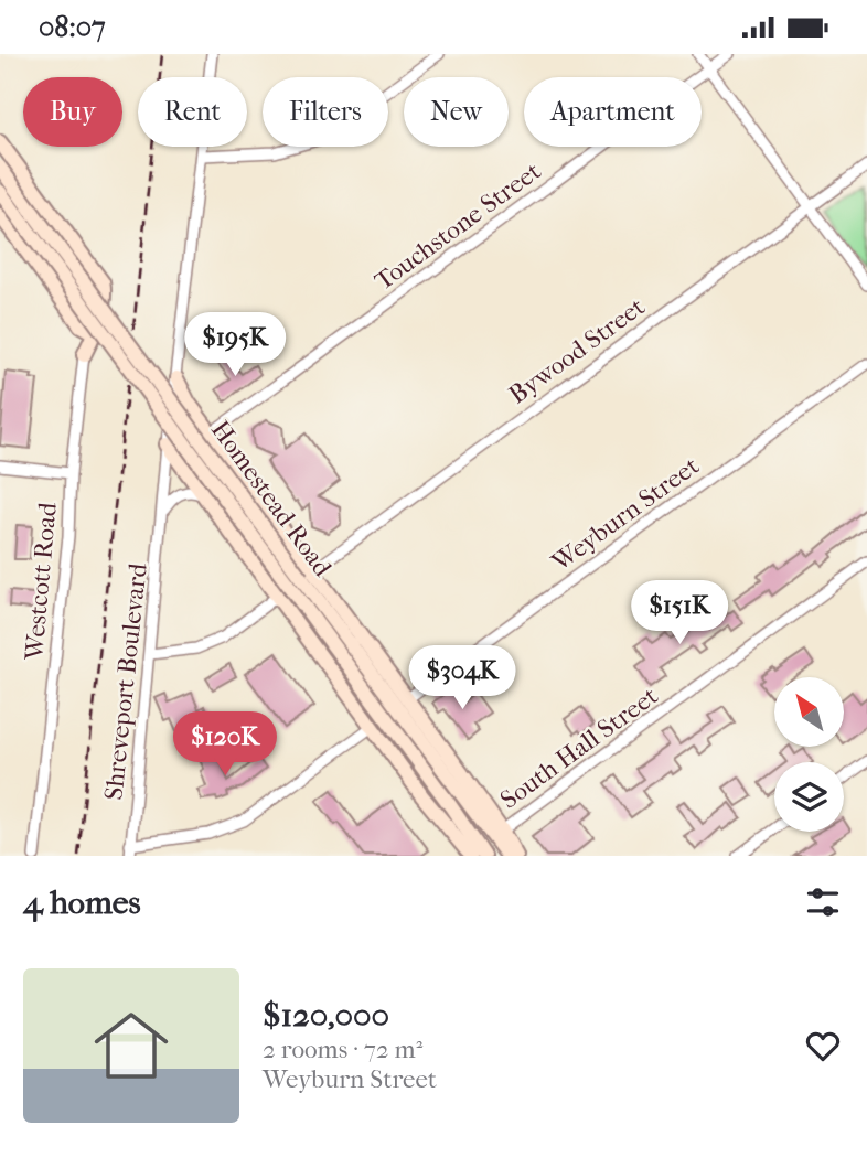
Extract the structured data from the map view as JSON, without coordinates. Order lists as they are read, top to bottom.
{
  "streets": {
    "main road": ["Homestead Road"],
    "street": [
      "Touchstone Street",
      "Bywood Street",
      "Weyburn Street",
      "Westcott Road",
      "Shreveport Boulevard",
      "South Hall Street"
    ]
  },
  "crossings": [
    ["Bywood Street", "Homestead Road"]
  ],
  "north": "top left",
  "page": {
    "status": "08:07",
    "chip": [
      "Buy",
      "Rent",
      "Filters",
      "New",
      "Apartment"
    ],
    "price": [
      "$195K",
      "$151K",
      "$304K",
      "$120K"
    ],
    "heading": "4 homes",
    "list": [
      {
        "name": "$120,000",
        "note": "2 rooms · 72 m² · Weyburn Street"
      }
    ]
  }
}
